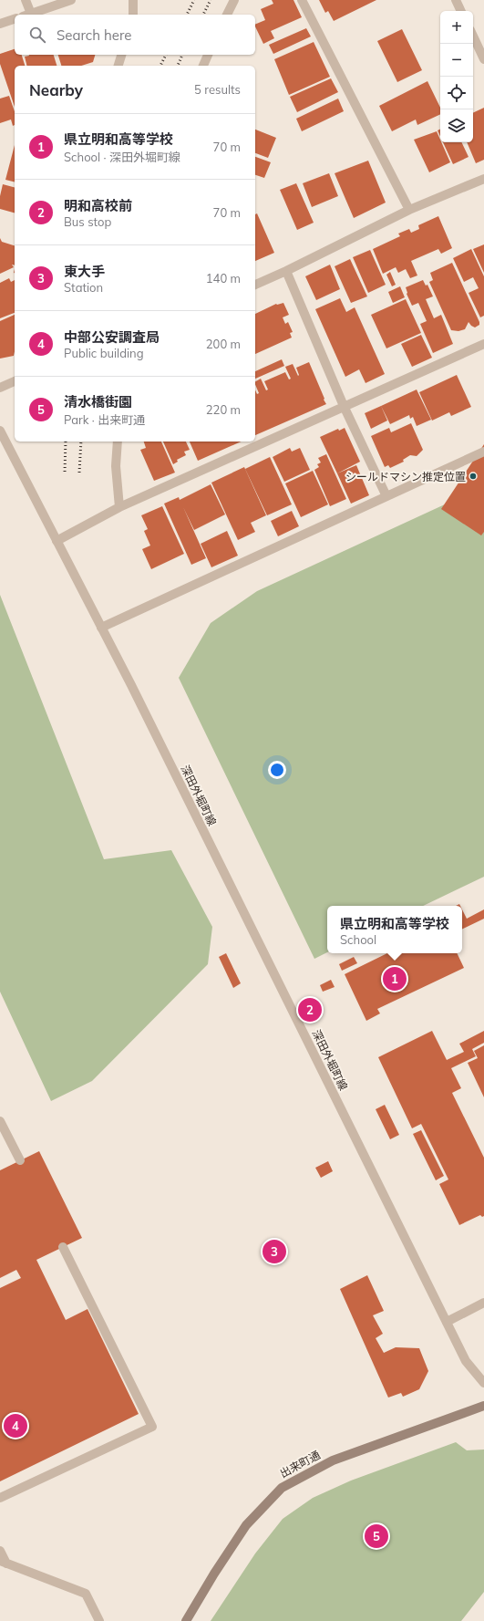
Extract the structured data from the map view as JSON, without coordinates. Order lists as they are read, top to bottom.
{
  "streets": {
    "main road": ["出来町通"],
    "street": ["深田外堀町線"]
  },
  "places": ["シールドマシン推定位置"],
  "page": {
    "map_buttons": ["+", "−"],
    "search": "Search here",
    "heading": ["Nearby", "5 results"],
    "list": [
      {
        "mark": "1",
        "name": "県立明和高等学校",
        "note": "School · 深田外堀町線",
        "value": "70 m"
      },
      {
        "mark": "2",
        "name": "明和高校前",
        "note": "Bus stop",
        "value": "70 m"
      },
      {
        "mark": "3",
        "name": "東大手",
        "note": "Station",
        "value": "140 m"
      },
      {
        "mark": "4",
        "name": "中部公安調査局",
        "note": "Public building",
        "value": "200 m"
      },
      {
        "mark": "5",
        "name": "清水橋街園",
        "note": "Park · 出来町通",
        "value": "220 m"
      }
    ],
    "popup": ["県立明和高等学校", "School"],
    "pins": [
      "1",
      "2",
      "3",
      "4",
      "5"
    ]
  }
}
